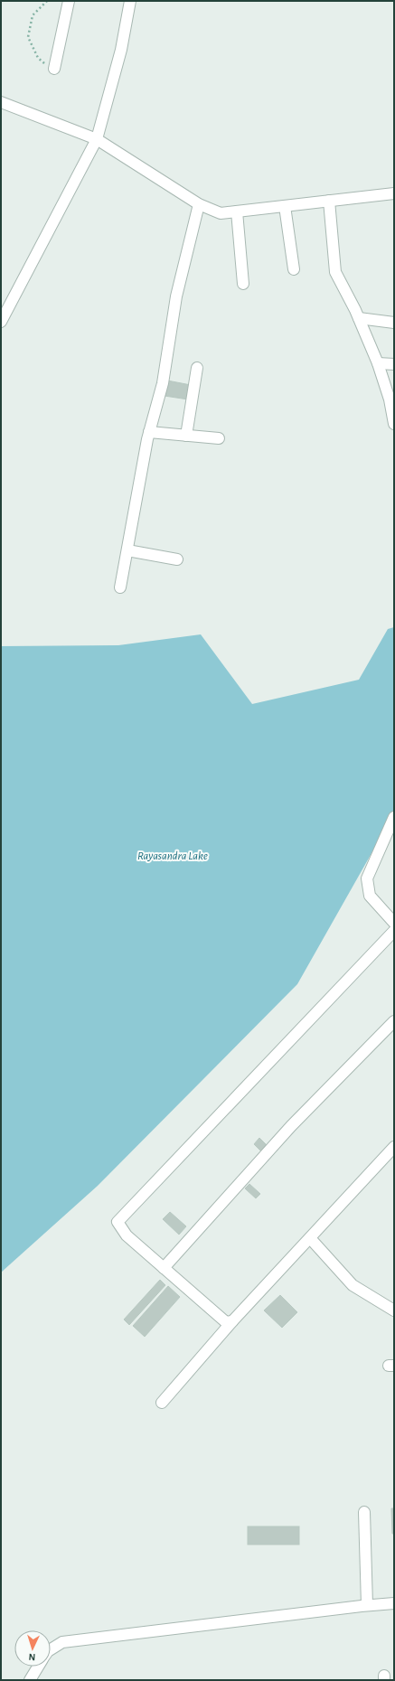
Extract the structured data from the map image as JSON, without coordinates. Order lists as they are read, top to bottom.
{
  "water": ["Rayasandra Lake"],
  "north": "bottom"
}
